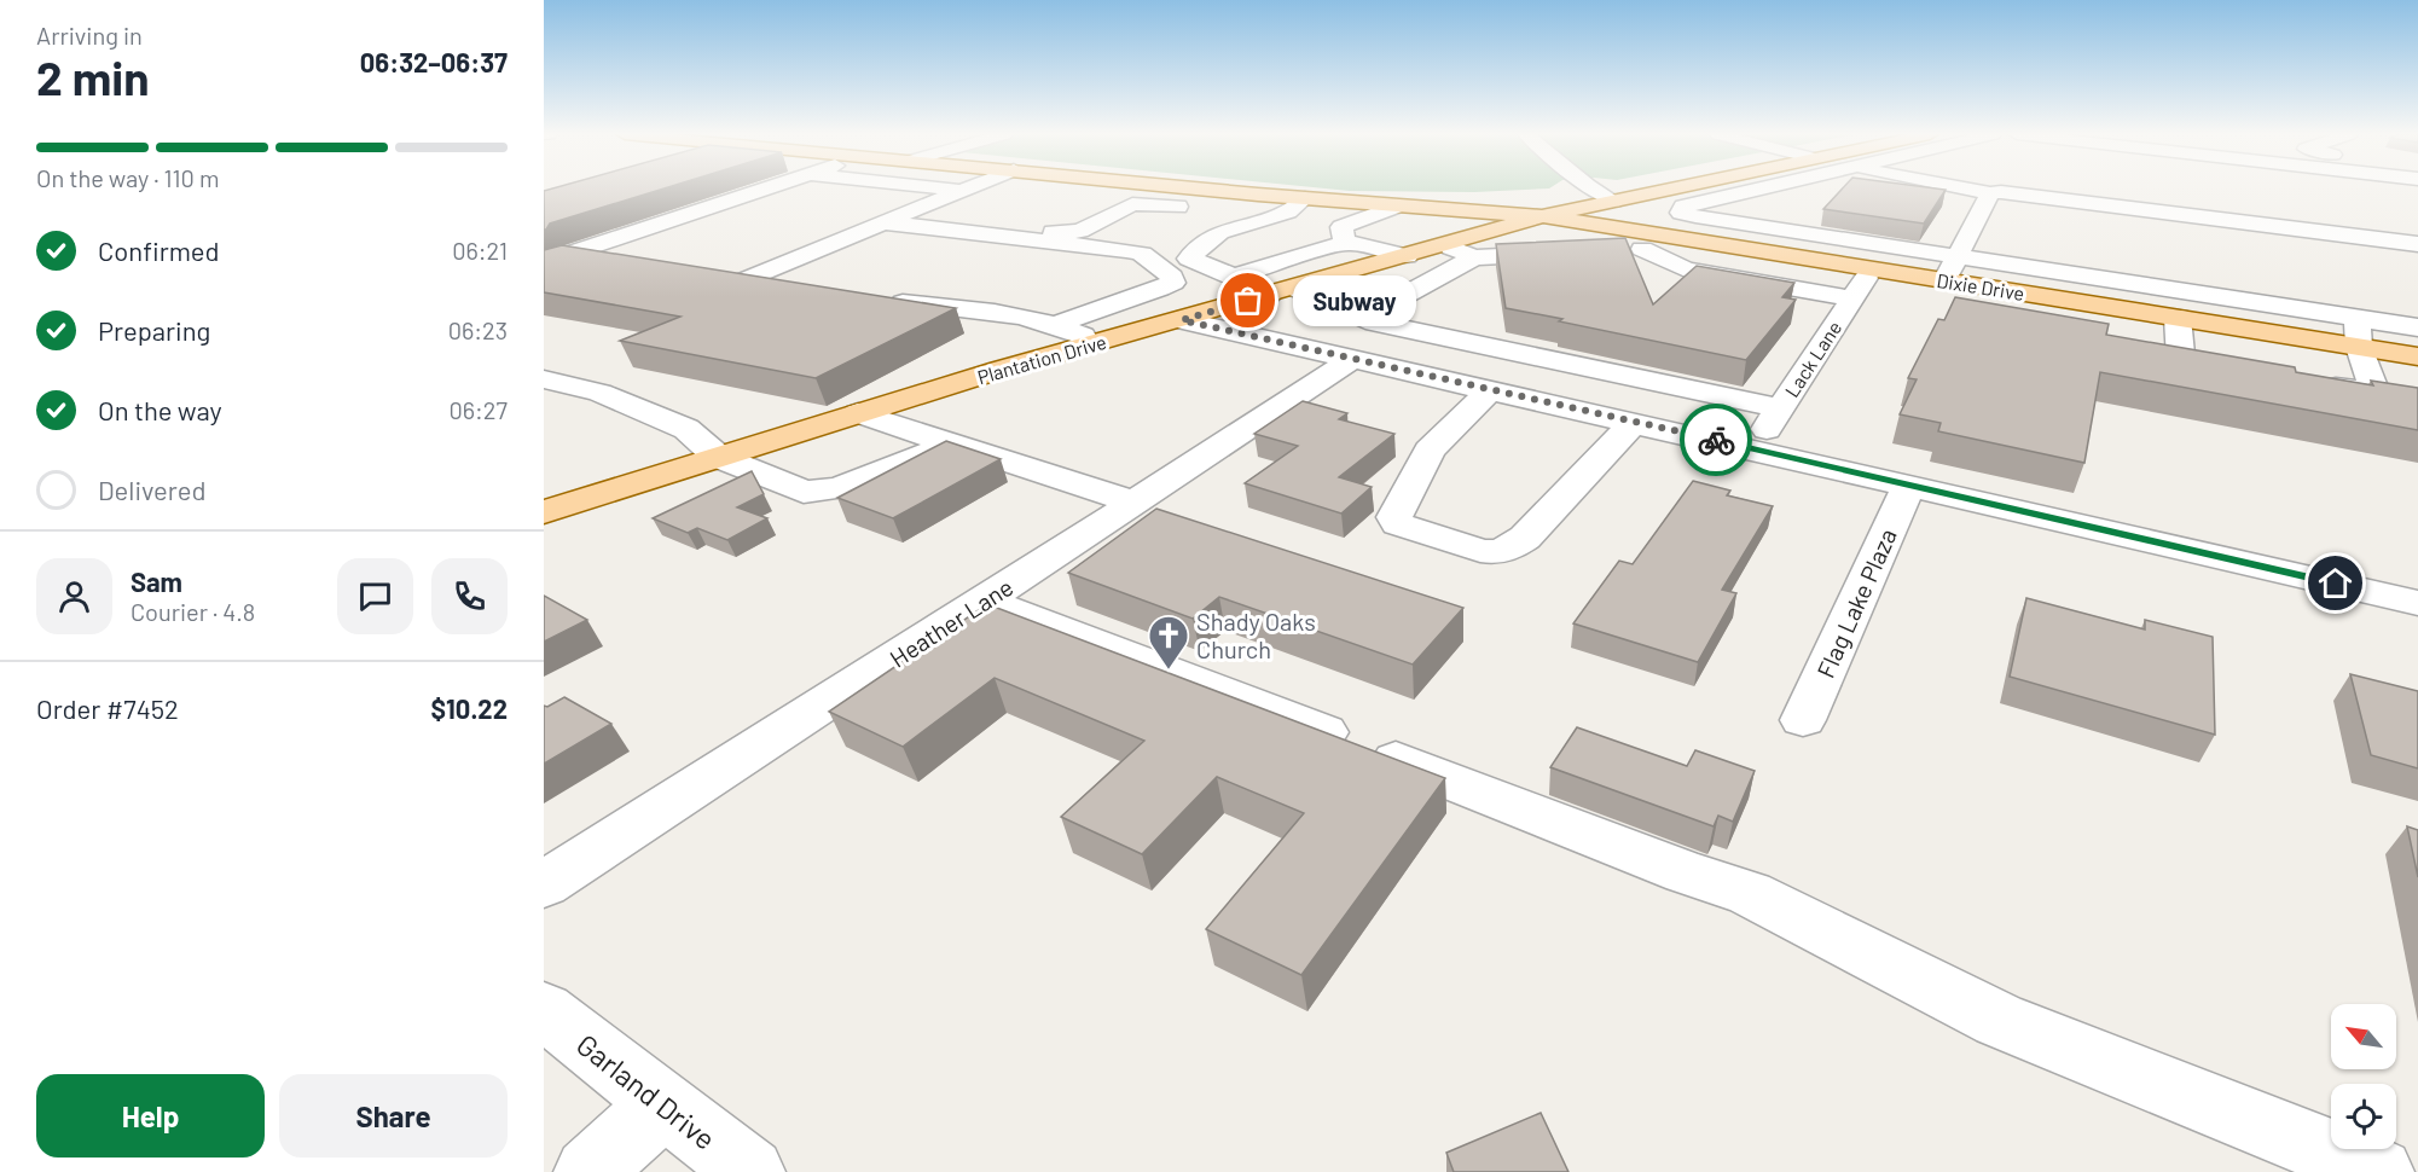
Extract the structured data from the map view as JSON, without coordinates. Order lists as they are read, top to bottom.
{
  "streets": {
    "main road": ["Dixie Drive", "Plantation Drive"],
    "street": [
      "Lack Lane",
      "Flag Lake Plaza",
      "Heather Lane",
      "Garland Drive"
    ]
  },
  "crossings": [
    ["Dixie Drive", "Plantation Drive"],
    ["Dixie Drive", "Lack Lane"]
  ],
  "places": {
    "other": ["Subway"],
    "church": ["Shady Oaks Church"]
  },
  "north": "top left",
  "page": {
    "heading": ["2 min", "Arriving in", "06:32–06:37"],
    "panel": [
      "Sam",
      "Courier · 4.8",
      "Order #7452",
      "$10.22"
    ],
    "bar": "On the way · 110 m",
    "list": [
      ["Confirmed", "06:21"],
      ["Preparing", "06:23"],
      ["On the way", "06:27"],
      "Delivered"
    ],
    "bubble": "Subway",
    "buttons": ["Help", "Share"]
  }
}
